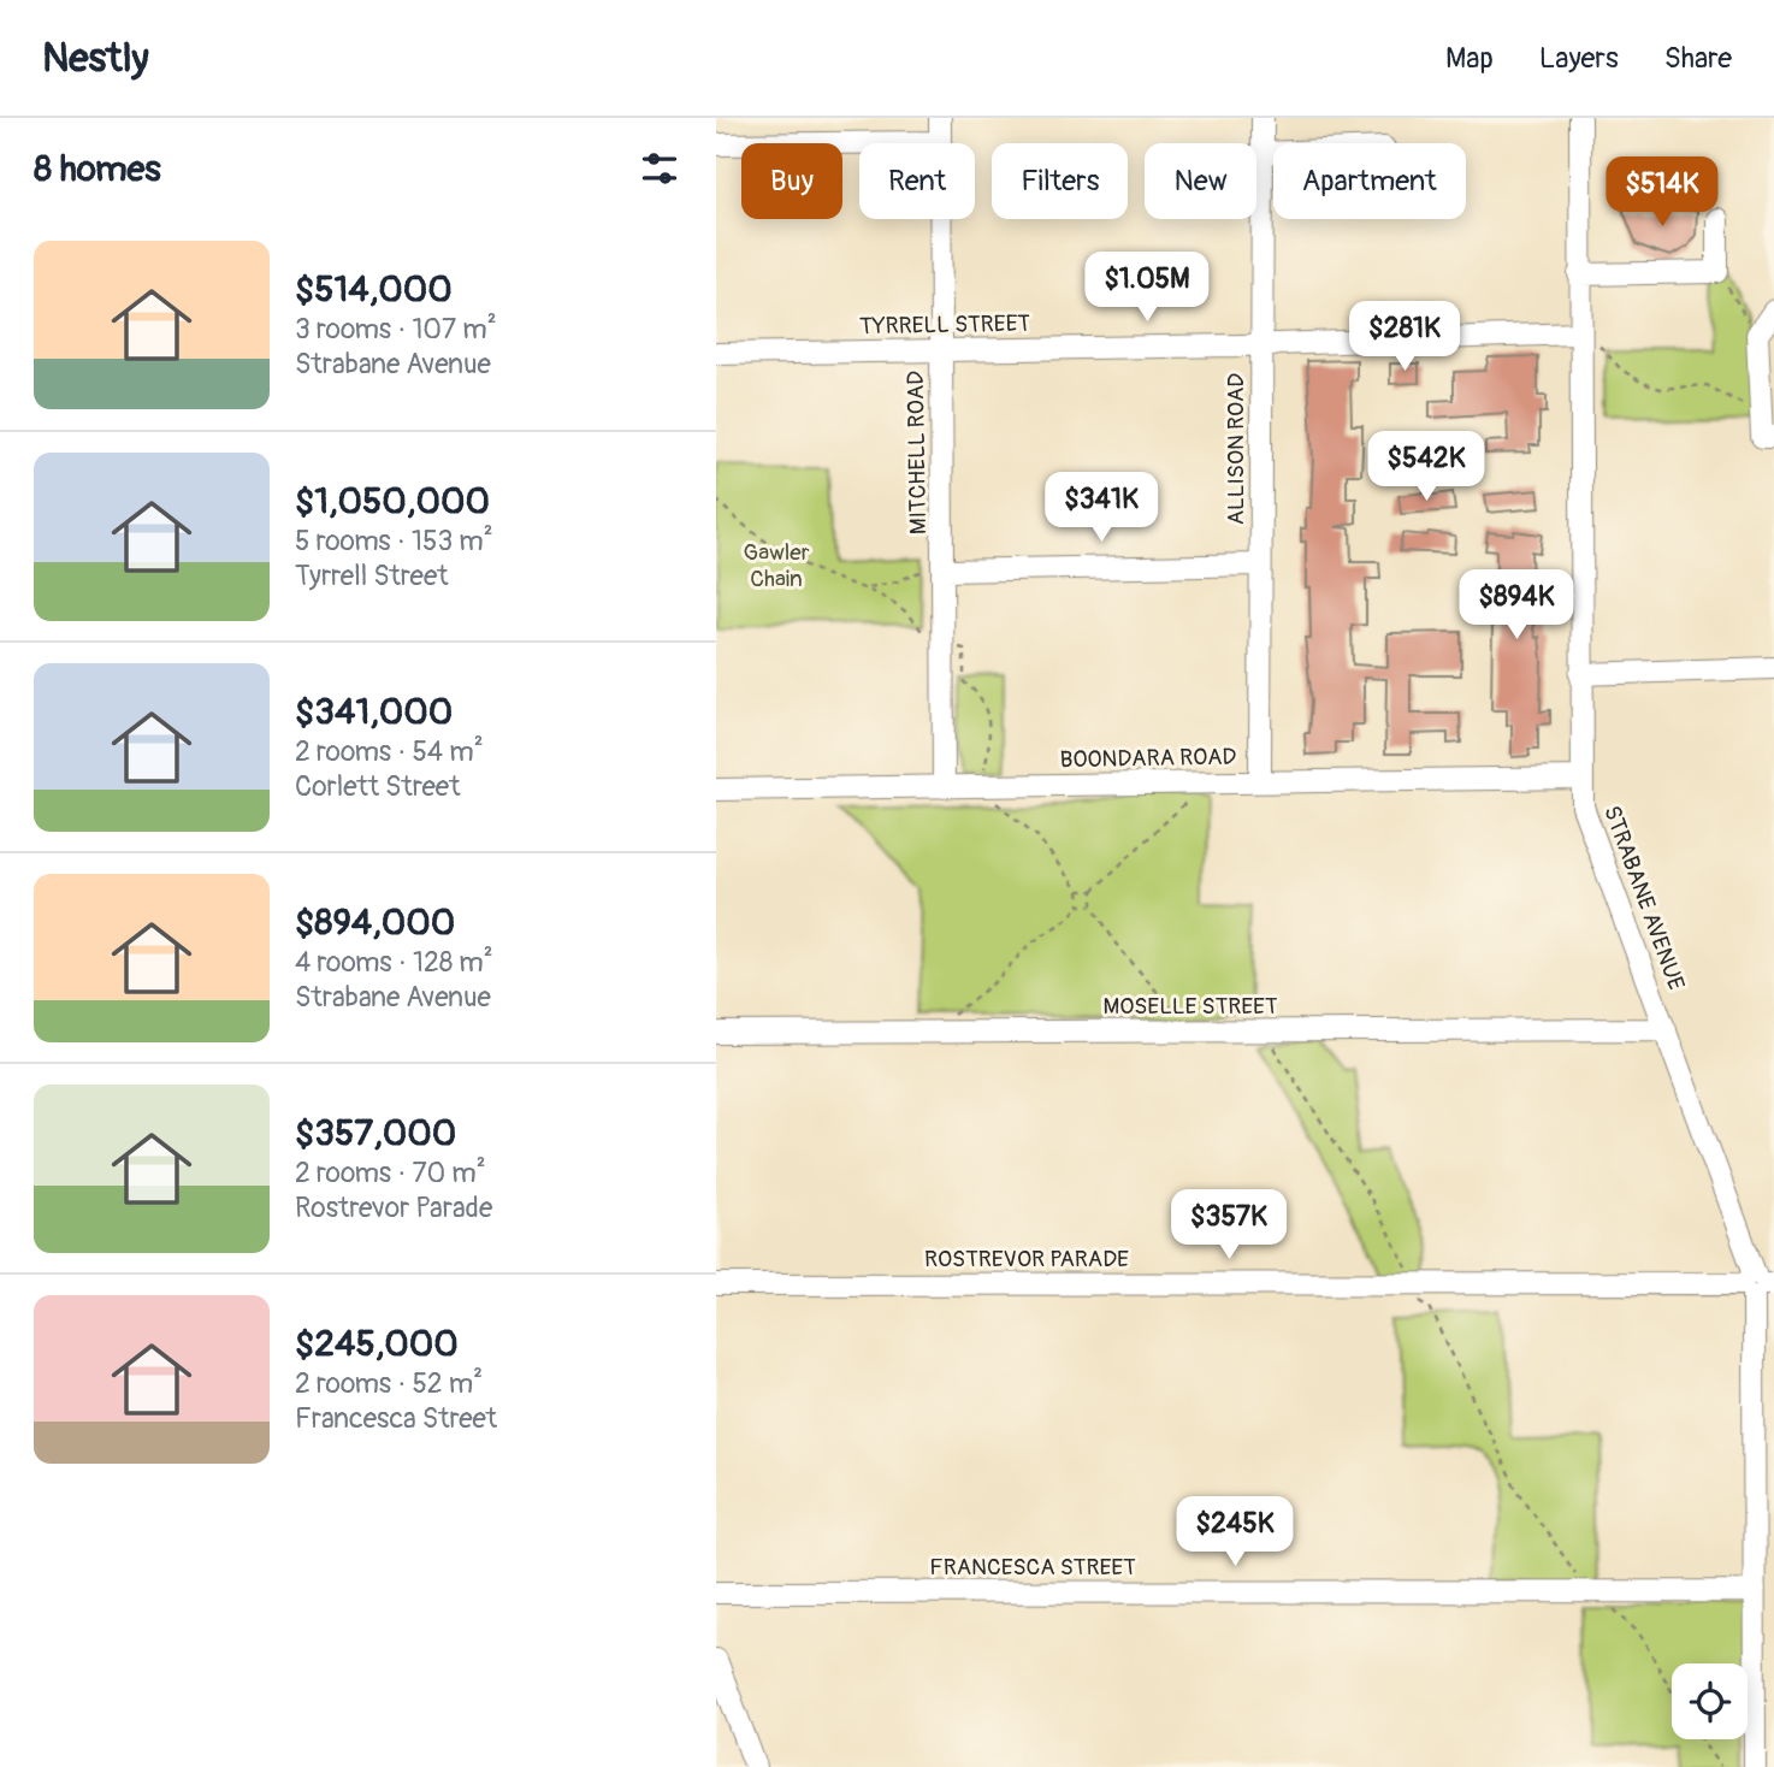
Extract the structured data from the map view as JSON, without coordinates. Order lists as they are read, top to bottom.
{
  "streets": {
    "street": [
      "TYRRELL STREET",
      "ALLISON ROAD",
      "MITCHELL ROAD",
      "BOONDARA ROAD",
      "STRABANE AVENUE",
      "MOSELLE STREET",
      "ROSTREVOR PARADE",
      "FRANCESCA STREET"
    ]
  },
  "crossings": [
    ["TYRRELL STREET", "ALLISON ROAD"],
    ["TYRRELL STREET", "MITCHELL ROAD"],
    ["TYRRELL STREET", "STRABANE AVENUE"],
    ["ALLISON ROAD", "BOONDARA ROAD"],
    ["MITCHELL ROAD", "BOONDARA ROAD"],
    ["BOONDARA ROAD", "STRABANE AVENUE"],
    ["STRABANE AVENUE", "MOSELLE STREET"],
    ["STRABANE AVENUE", "ROSTREVOR PARADE"],
    ["STRABANE AVENUE", "FRANCESCA STREET"]
  ],
  "parks": ["Gawler Chain"],
  "page": {
    "header": "Nestly",
    "nav": ["Map", "Layers", "Share"],
    "heading": "8 homes",
    "chip": [
      "Buy",
      "Rent",
      "Filters",
      "New",
      "Apartment"
    ],
    "price": [
      "$514K",
      "$1.05M",
      "$281K",
      "$542K",
      "$341K",
      "$894K",
      "$357K",
      "$245K"
    ],
    "list": [
      {
        "name": "$514,000",
        "note": "3 rooms · 107 m² · Strabane Avenue"
      },
      {
        "name": "$1,050,000",
        "note": "5 rooms · 153 m² · Tyrrell Street"
      },
      {
        "name": "$341,000",
        "note": "2 rooms · 54 m² · Corlett Street"
      },
      {
        "name": "$894,000",
        "note": "4 rooms · 128 m² · Strabane Avenue"
      },
      {
        "name": "$357,000",
        "note": "2 rooms · 70 m² · Rostrevor Parade"
      },
      {
        "name": "$245,000",
        "note": "2 rooms · 52 m² · Francesca Street"
      }
    ]
  }
}
